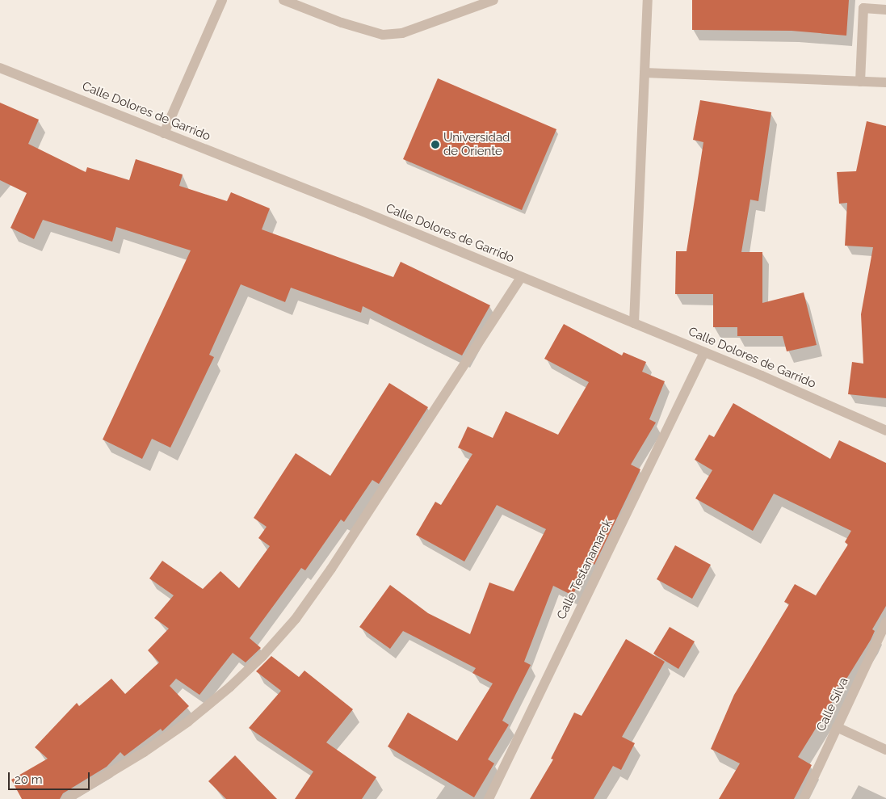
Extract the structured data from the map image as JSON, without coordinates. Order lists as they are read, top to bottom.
{
  "streets": {
    "street": ["Calle Dolores de Garrido", "Calle Testanamarck", "Calle Silva"]
  },
  "crossings": [
    ["Calle Dolores de Garrido", "Calle Testanamarck"]
  ],
  "places": ["Universidad de Oriente"],
  "scale_bar": "20 m"
}
